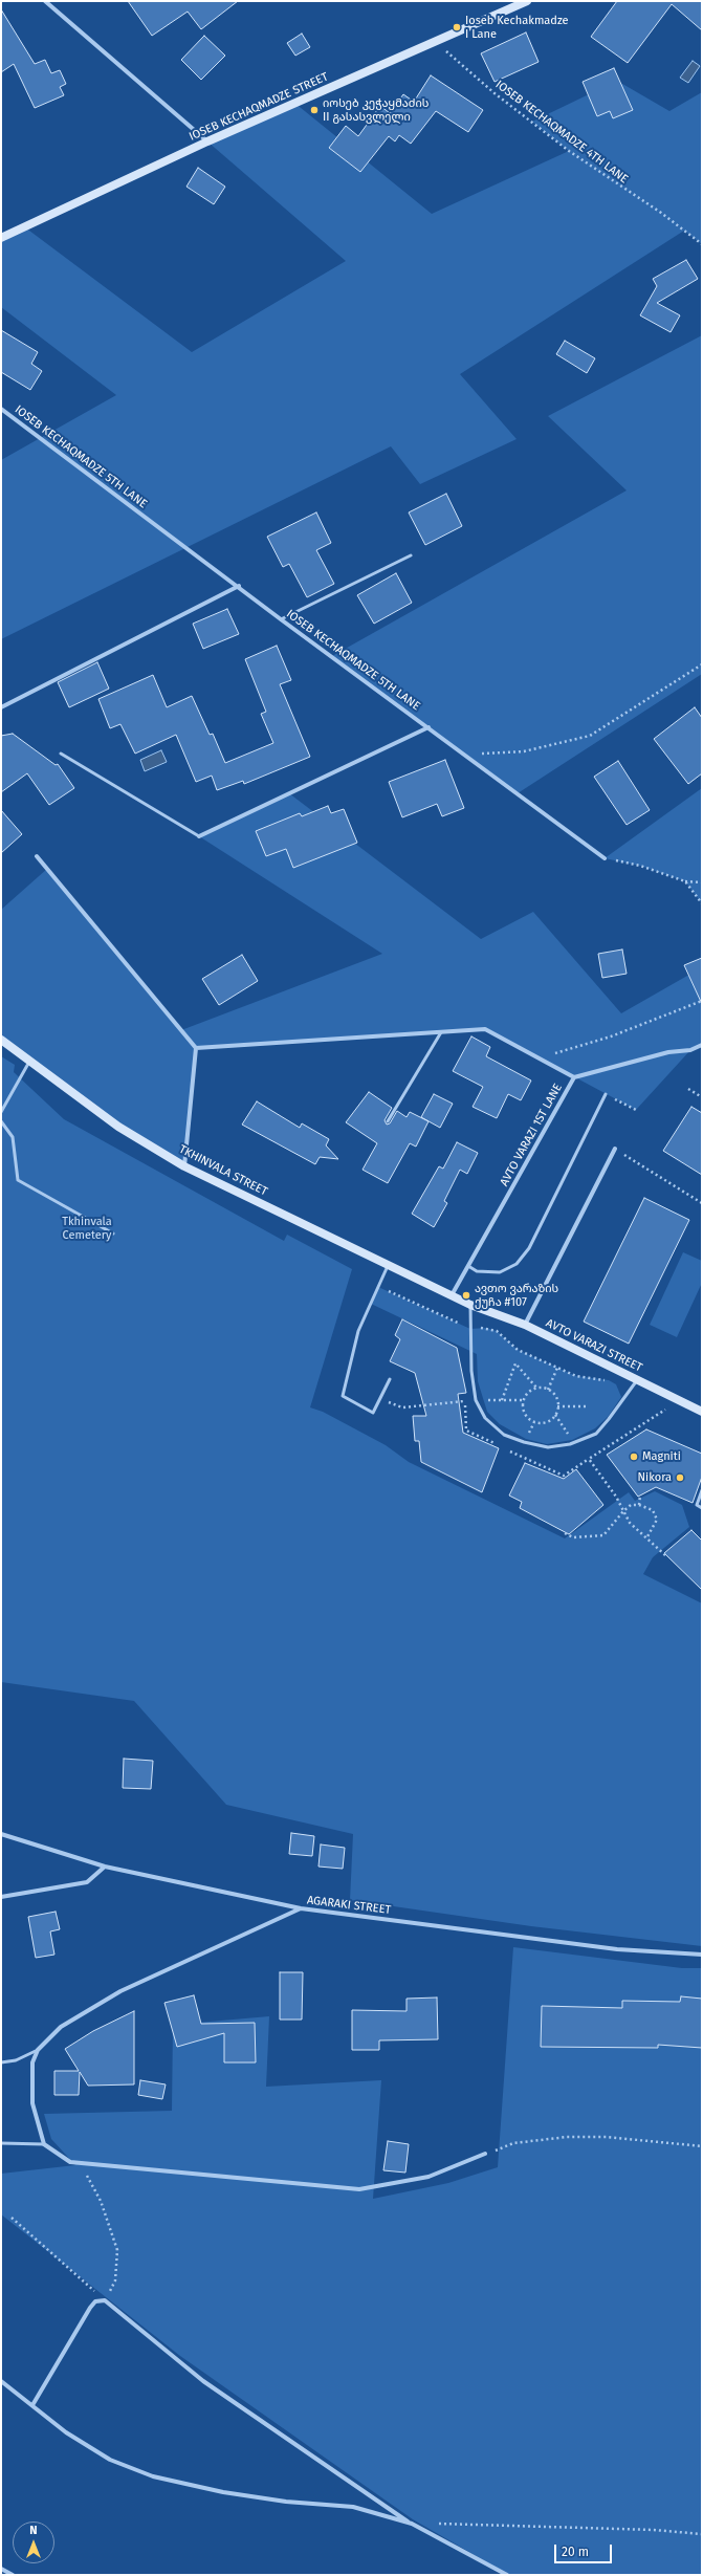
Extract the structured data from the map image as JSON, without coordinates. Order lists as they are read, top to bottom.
{
  "streets": {
    "street": [
      "IOSEB KECHAQMADZE STREET",
      "IOSEB KECHAQMADZE 5TH LANE",
      "AVTO VARAZI 1ST LANE",
      "TKHINVALA STREET",
      "AVTO VARAZI STREET",
      "AGARAKI STREET"
    ],
    "path": ["IOSEB KECHAQMADZE 4TH LANE"]
  },
  "crossings": [
    ["IOSEB KECHAQMADZE STREET", "IOSEB KECHAQMADZE 4TH LANE"],
    ["AVTO VARAZI 1ST LANE", "TKHINVALA STREET"],
    ["AVTO VARAZI 1ST LANE", "AVTO VARAZI STREET"],
    ["TKHINVALA STREET", "AVTO VARAZI STREET"]
  ],
  "parks": ["Tkhinvala Cemetery"],
  "places": [
    "Ioseb Kechakmadze I Lane",
    "იოსებ კეჭაყმაძის II გასასვლელი",
    "ავთო ვარაზის ქუჩა #107",
    "Magniti",
    "Nikora"
  ],
  "scale_bar": "20 m",
  "north": "top"
}
